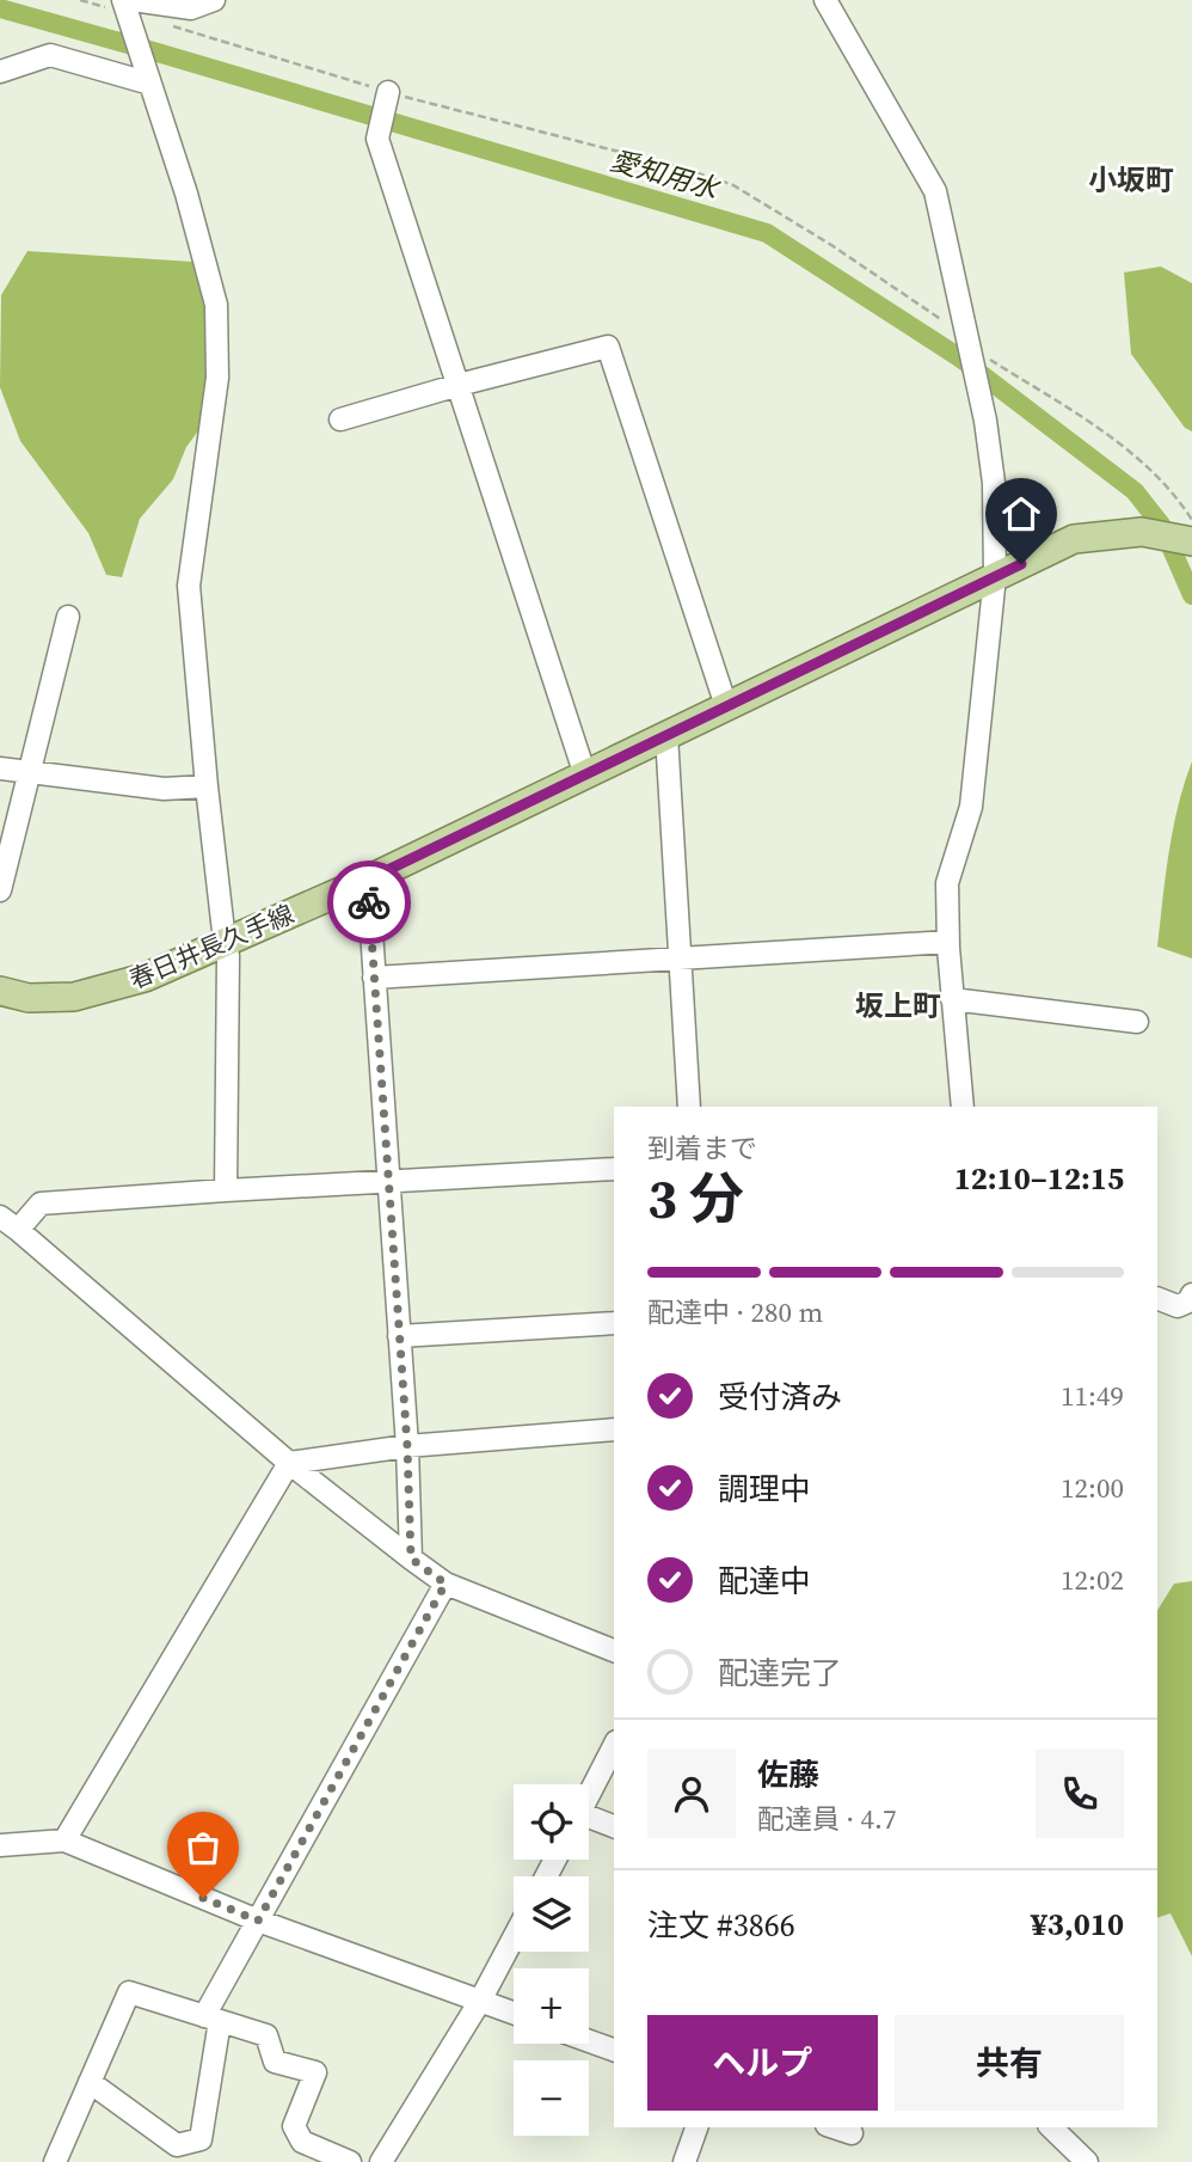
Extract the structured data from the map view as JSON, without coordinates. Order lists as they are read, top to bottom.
{
  "streets": {
    "main road": ["春日井長久手線"]
  },
  "districts": ["小坂町", "坂上町"],
  "water": ["愛知用水"],
  "page": {
    "heading": ["3 分", "到着まで", "12:10–12:15"],
    "panel": [
      "佐藤",
      "配達員 · 4.7",
      "注文 #3866",
      "¥3,010"
    ],
    "bar": "配達中 · 280 m",
    "list": [
      ["受付済み", "11:49"],
      ["調理中", "12:00"],
      ["配達中", "12:02"],
      "配達完了"
    ],
    "map_buttons": ["+", "−"],
    "buttons": ["ヘルプ", "共有"]
  }
}
